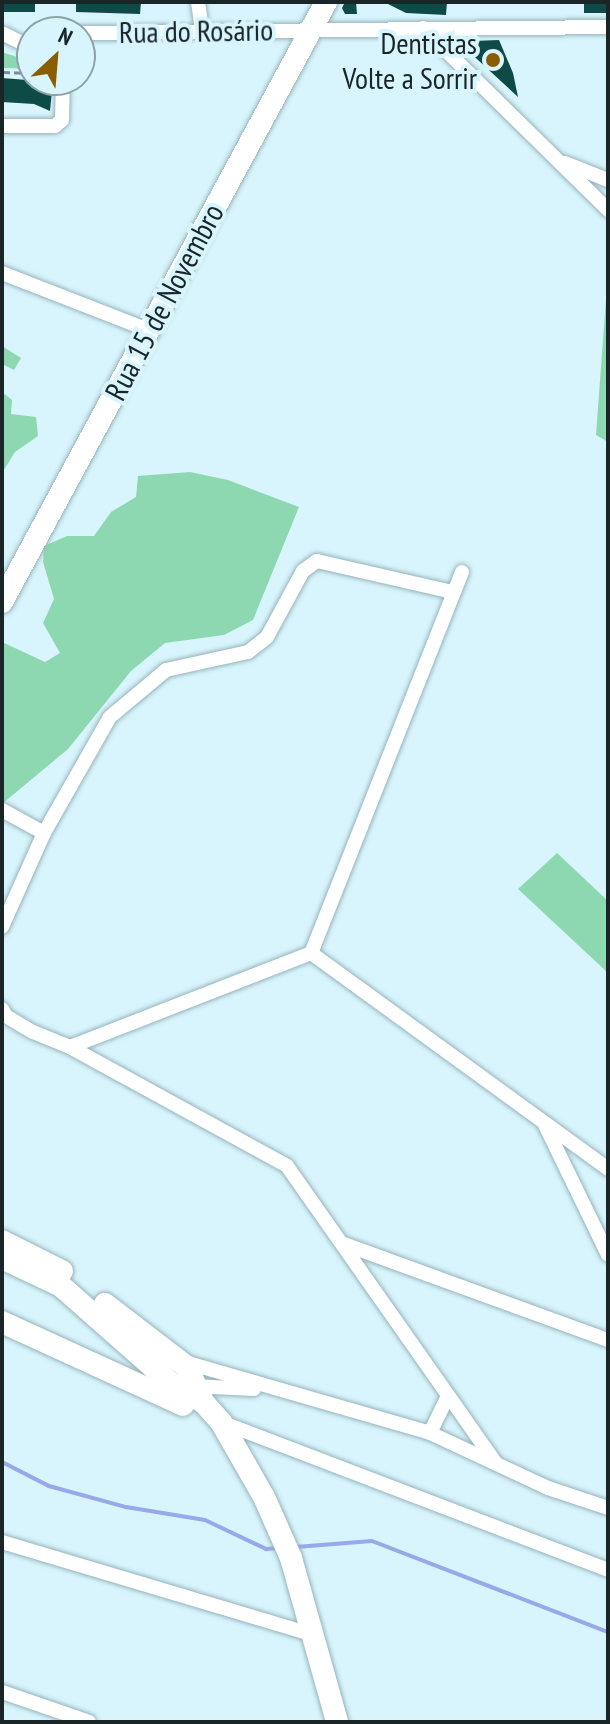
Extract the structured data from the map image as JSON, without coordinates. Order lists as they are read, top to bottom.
{
  "streets": {
    "street": ["Rua do Rosário", "Rua 15 de Novembro"]
  },
  "crossings": [
    ["Rua do Rosário", "Rua 15 de Novembro"]
  ],
  "places": ["Dentistas Volte a Sorrir"],
  "north": "top right"
}
